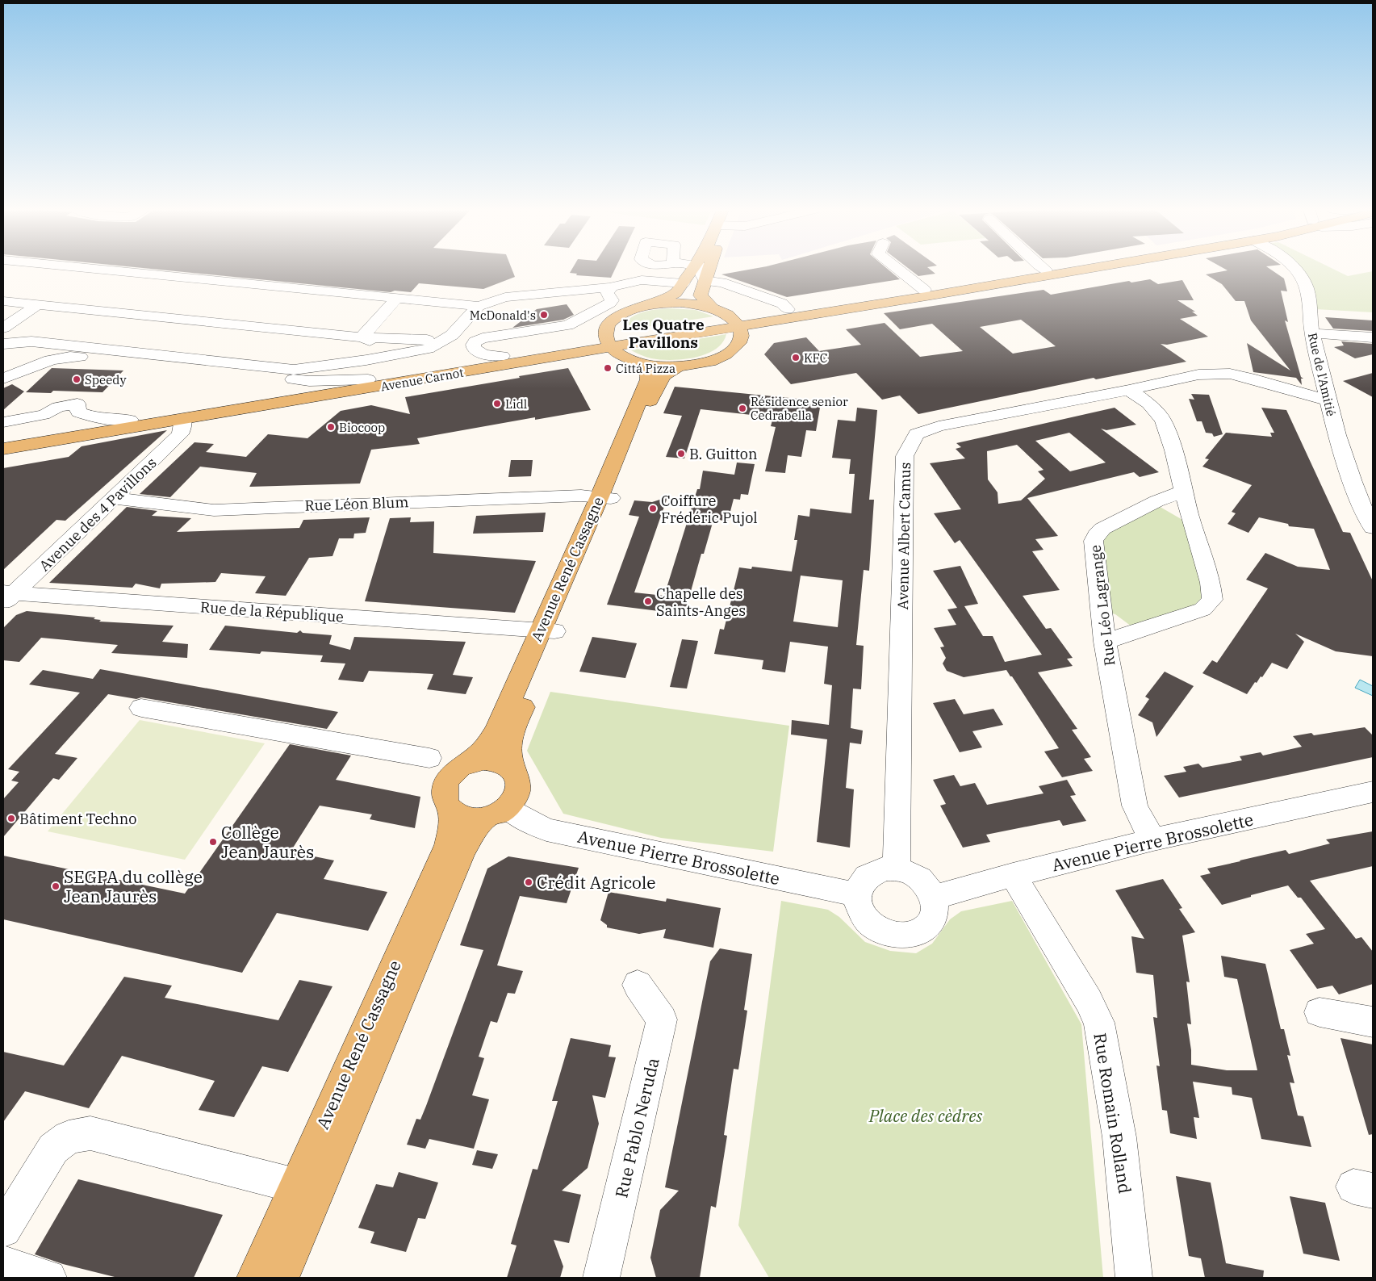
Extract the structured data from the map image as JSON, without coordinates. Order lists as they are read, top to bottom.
{
  "streets": {
    "main road": ["Avenue Carnot", "Avenue René Cassagne"],
    "street": [
      "Rue de l'Amitié",
      "Rue Léon Blum",
      "Avenue des 4 Pavillons",
      "Avenue Albert Camus",
      "Rue Léo Lagrange",
      "Rue de la République",
      "Avenue Pierre Brossolette",
      "Rue Romain Rolland",
      "Rue Pablo Neruda"
    ]
  },
  "crossings": [
    ["Rue de l'Amitié", "Avenue Albert Camus"],
    ["Avenue Carnot", "Avenue des 4 Pavillons"],
    ["Rue Léon Blum", "Avenue des 4 Pavillons"],
    ["Rue Léon Blum", "Avenue René Cassagne"],
    ["Avenue des 4 Pavillons", "Rue de la République"],
    ["Avenue Albert Camus", "Avenue Pierre Brossolette"],
    ["Avenue René Cassagne", "Rue de la République"],
    ["Avenue René Cassagne", "Avenue Pierre Brossolette"],
    ["Rue Léo Lagrange", "Avenue Pierre Brossolette"],
    ["Avenue Pierre Brossolette", "Rue Romain Rolland"]
  ],
  "districts": ["Les Quatre Pavillons"],
  "parks": ["Place des cèdres"],
  "places": [
    "McDonald's",
    "KFC",
    "Cittá Pizza",
    "Speedy",
    "Lidl",
    "Résidence senior Cedrabella",
    "Biocoop",
    "B. Guitton",
    "Coiffure Frédéric Pujol",
    "Chapelle des Saints-Anges",
    "Bâtiment Techno",
    "Collège Jean Jaurès",
    "Crédit Agricole",
    "SEGPA du collège Jean Jaurès"
  ]
}
